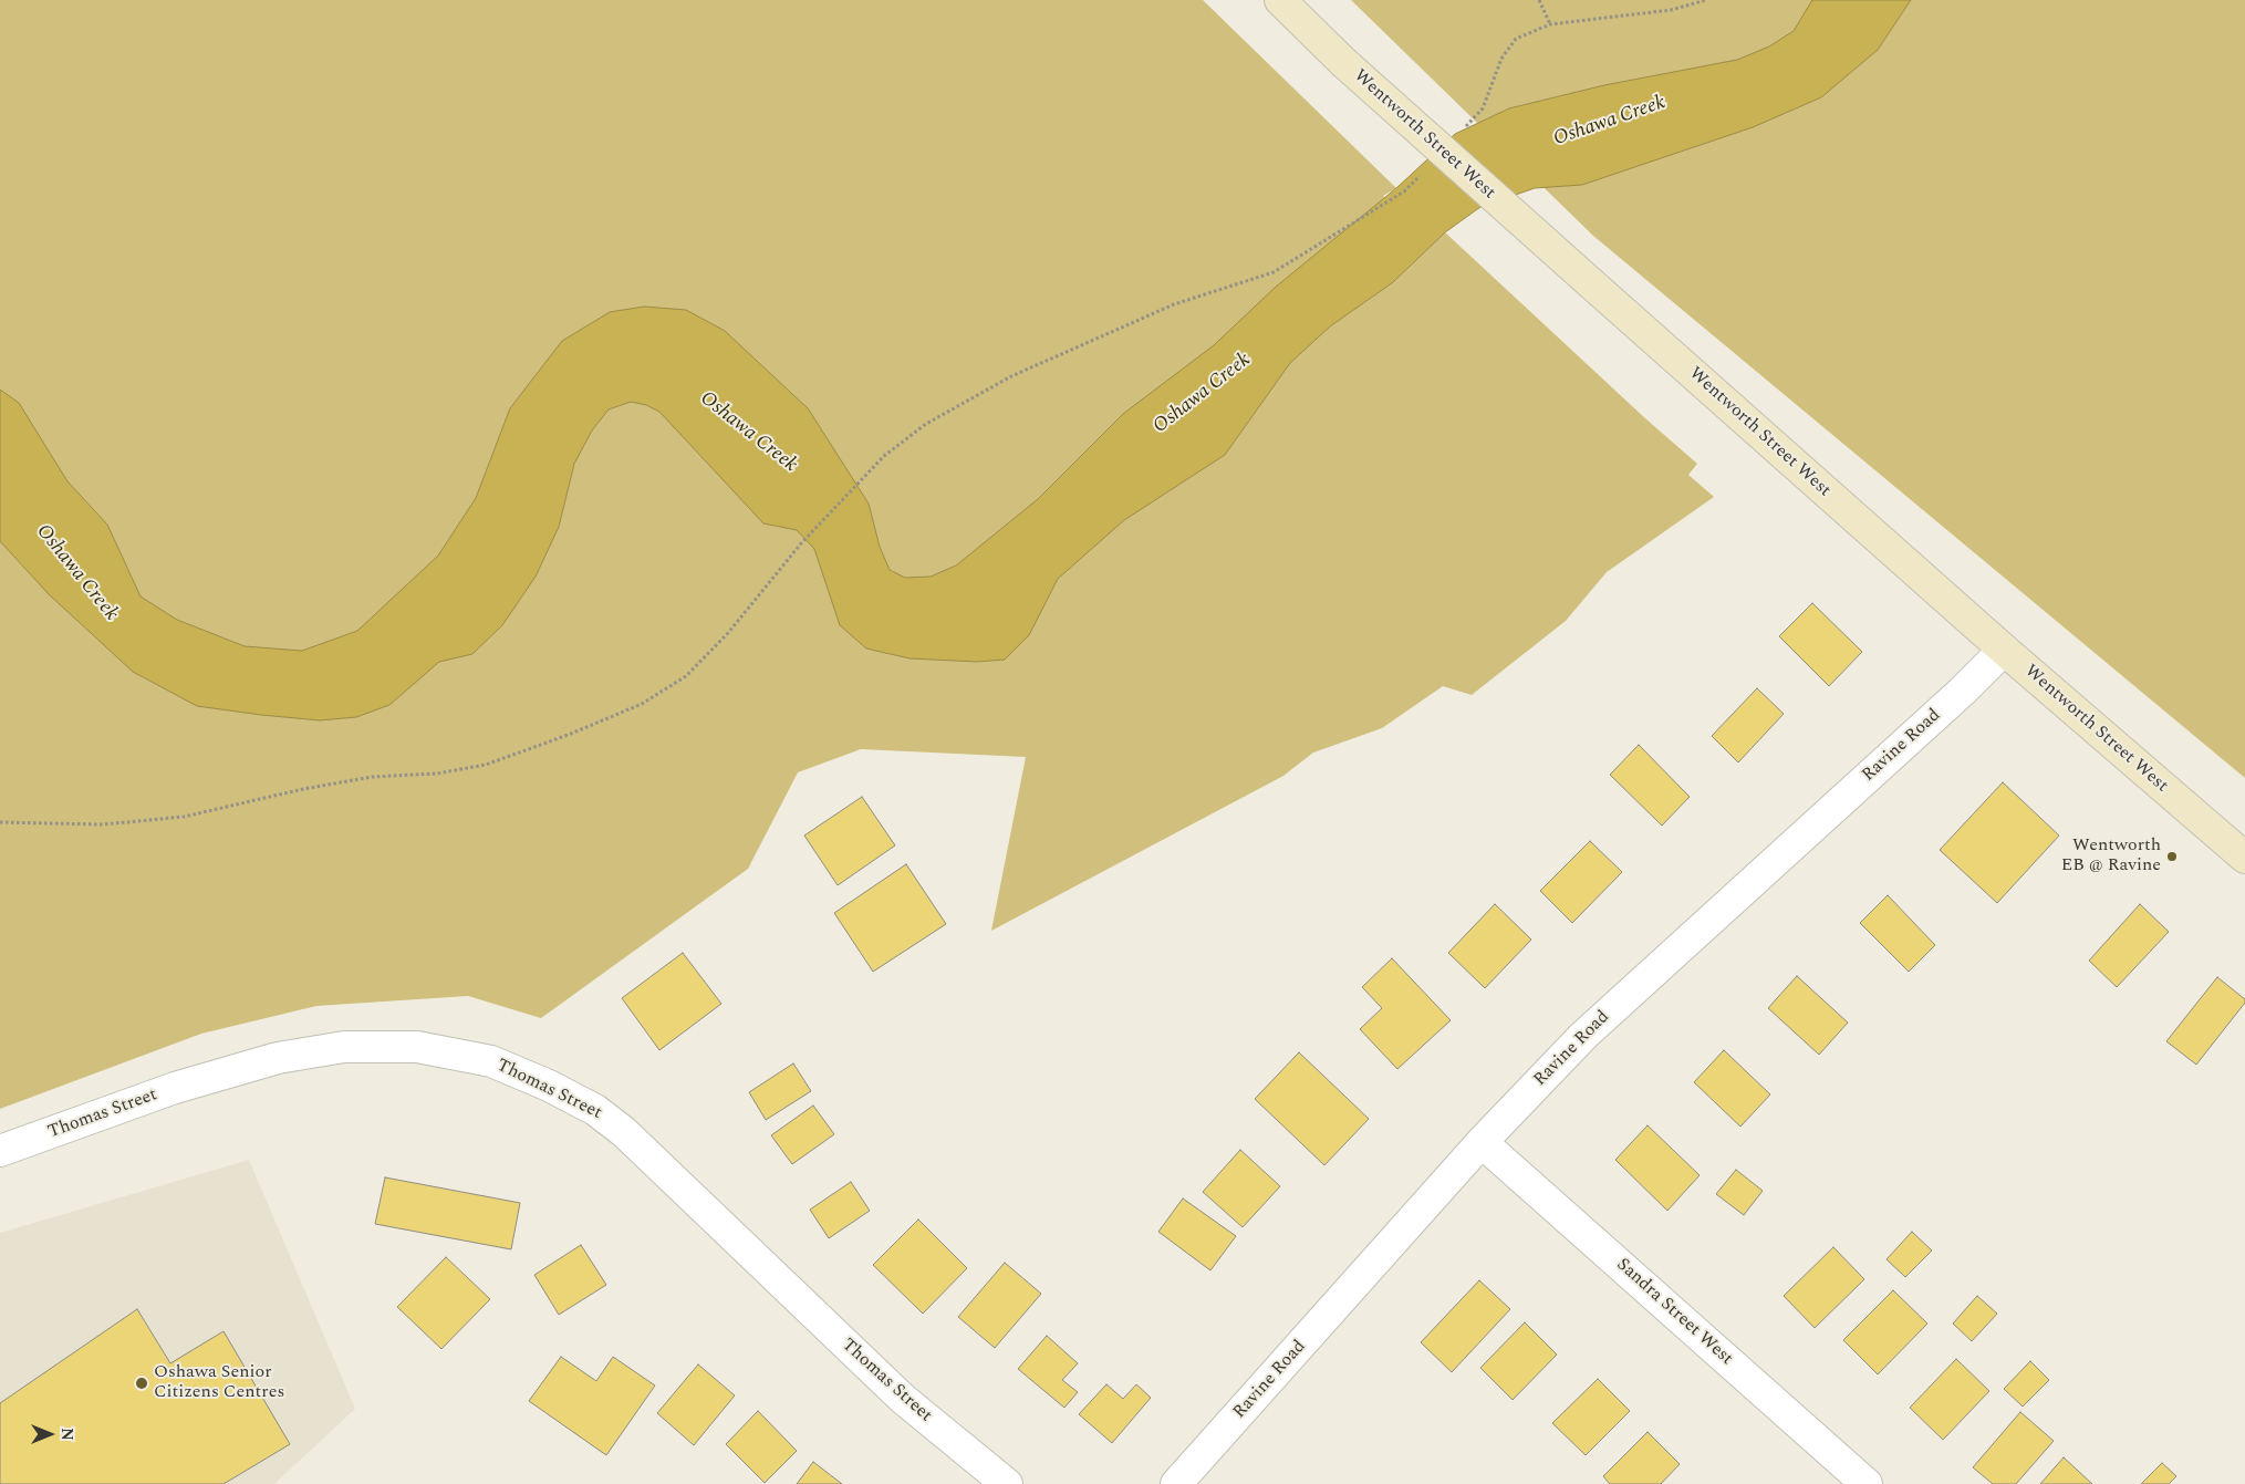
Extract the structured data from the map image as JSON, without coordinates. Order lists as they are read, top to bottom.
{
  "streets": {
    "main road": ["Wentworth Street West"],
    "street": ["Ravine Road", "Thomas Street", "Sandra Street West"]
  },
  "crossings": [
    ["Wentworth Street West", "Ravine Road"],
    ["Ravine Road", "Sandra Street West"]
  ],
  "water": ["Oshawa Creek"],
  "places": ["Wentworth EB @ Ravine", "Oshawa Senior Citizens Centres"],
  "north": "right"
}
